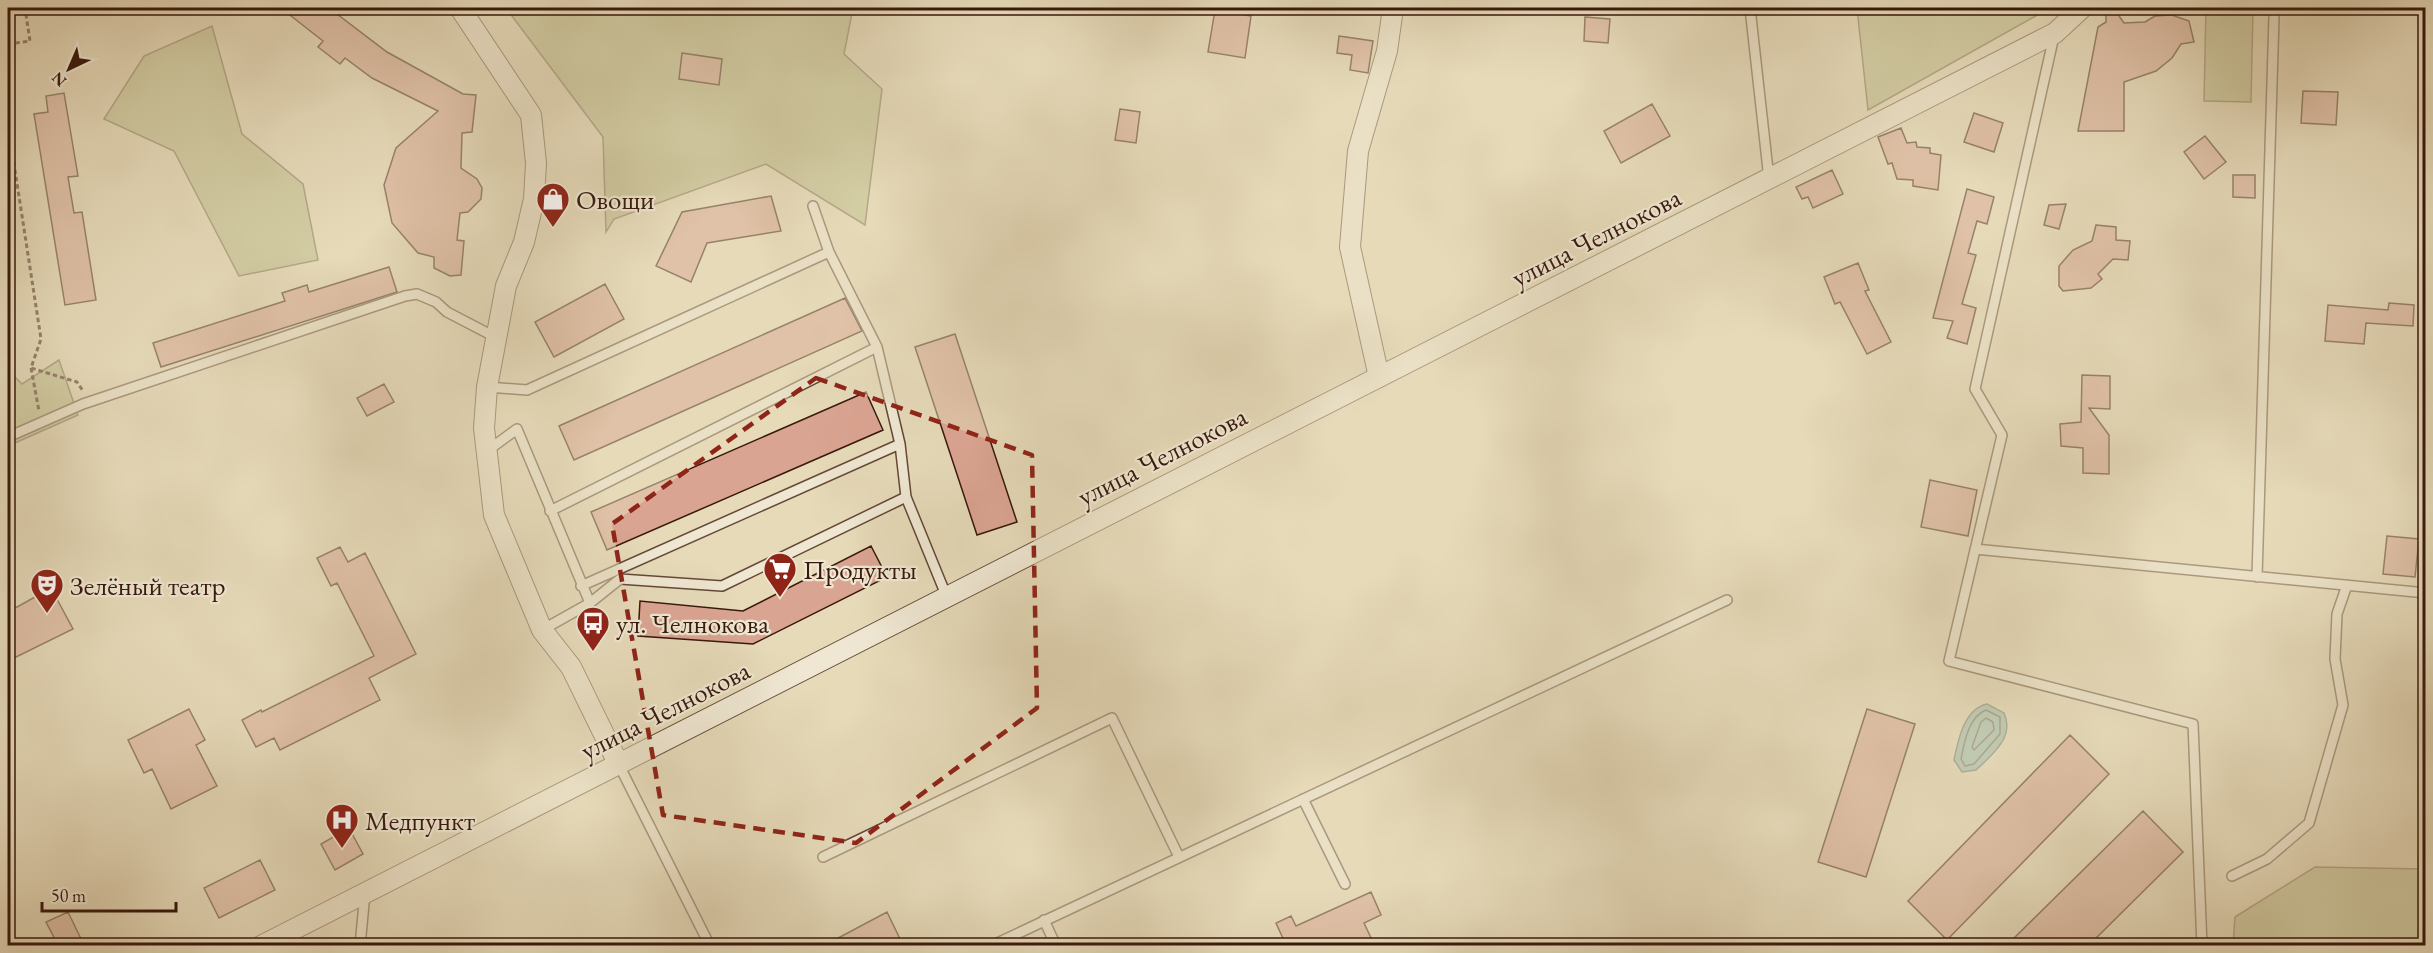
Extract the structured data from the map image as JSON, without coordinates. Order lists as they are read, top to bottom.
{
  "streets": {
    "street": ["улица Челнокова"]
  },
  "places": {
    "shop": ["Овощи"],
    "supermarket": ["Продукты"],
    "theatre": ["Зелёный театр"],
    "bus stop": ["ул. Челнокова"],
    "hospital": ["Медпункт"]
  },
  "scale_bar": "50 m",
  "north": "bottom left"
}
